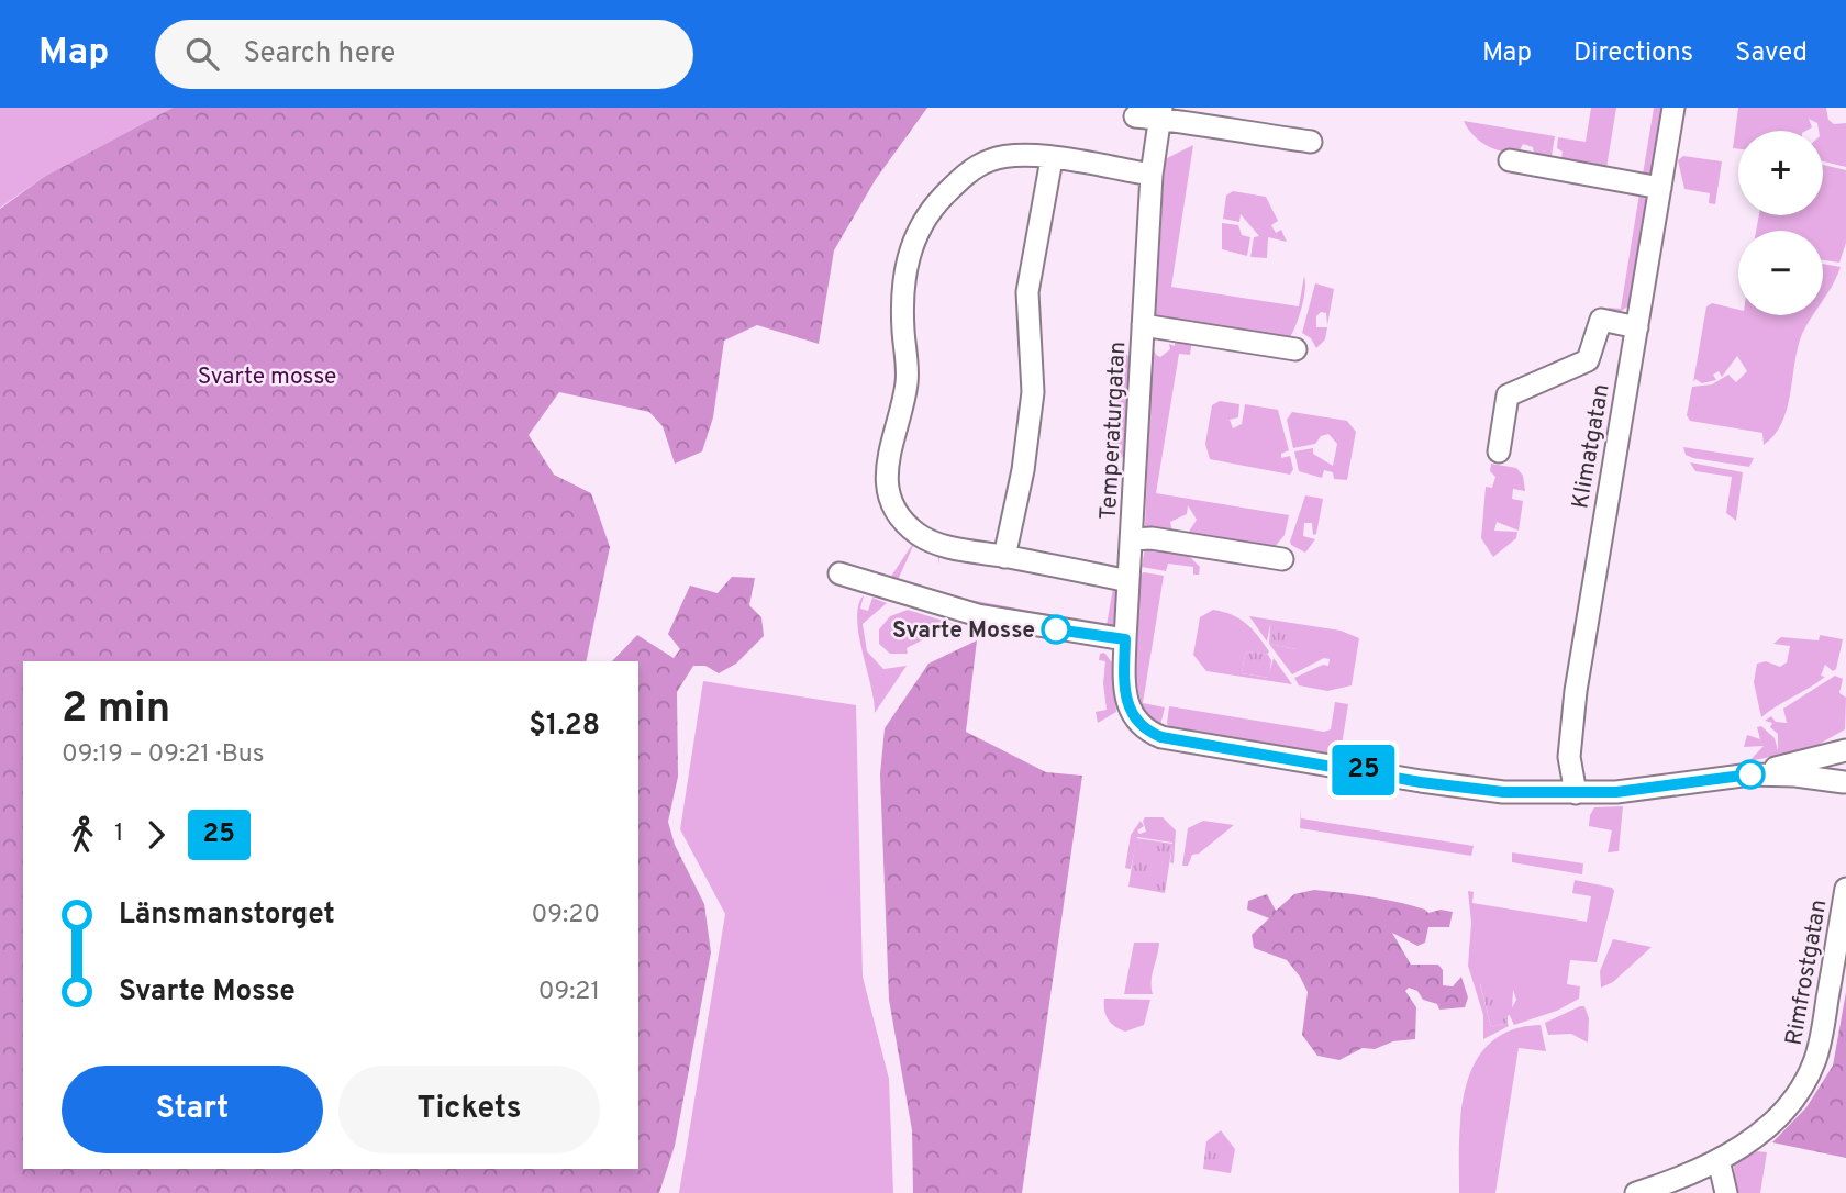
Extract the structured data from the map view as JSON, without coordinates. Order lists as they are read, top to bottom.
{
  "streets": {
    "street": ["Temperaturgatan", "Klimatgatan", "Rimfrostgatan"]
  },
  "crossings": [
    ["Temperaturgatan", "Klimatgatan"]
  ],
  "parks": ["Svarte mosse"],
  "places": ["Svarte Mosse"],
  "lines": ["bus line 25"],
  "page": {
    "header": "Map",
    "search": "Search here",
    "nav": ["Map", "Directions", "Saved"],
    "on_map": "25",
    "map_buttons": ["+", "−"],
    "heading": ["2 min", "09:19 – 09:21 · Bus", "$1.28"],
    "legs": ["1", "25"],
    "list": [
      {
        "name": "Länsmanstorget",
        "value": "09:20"
      },
      {
        "name": "Svarte Mosse",
        "value": "09:21"
      }
    ],
    "buttons": ["Start", "Tickets"]
  }
}
